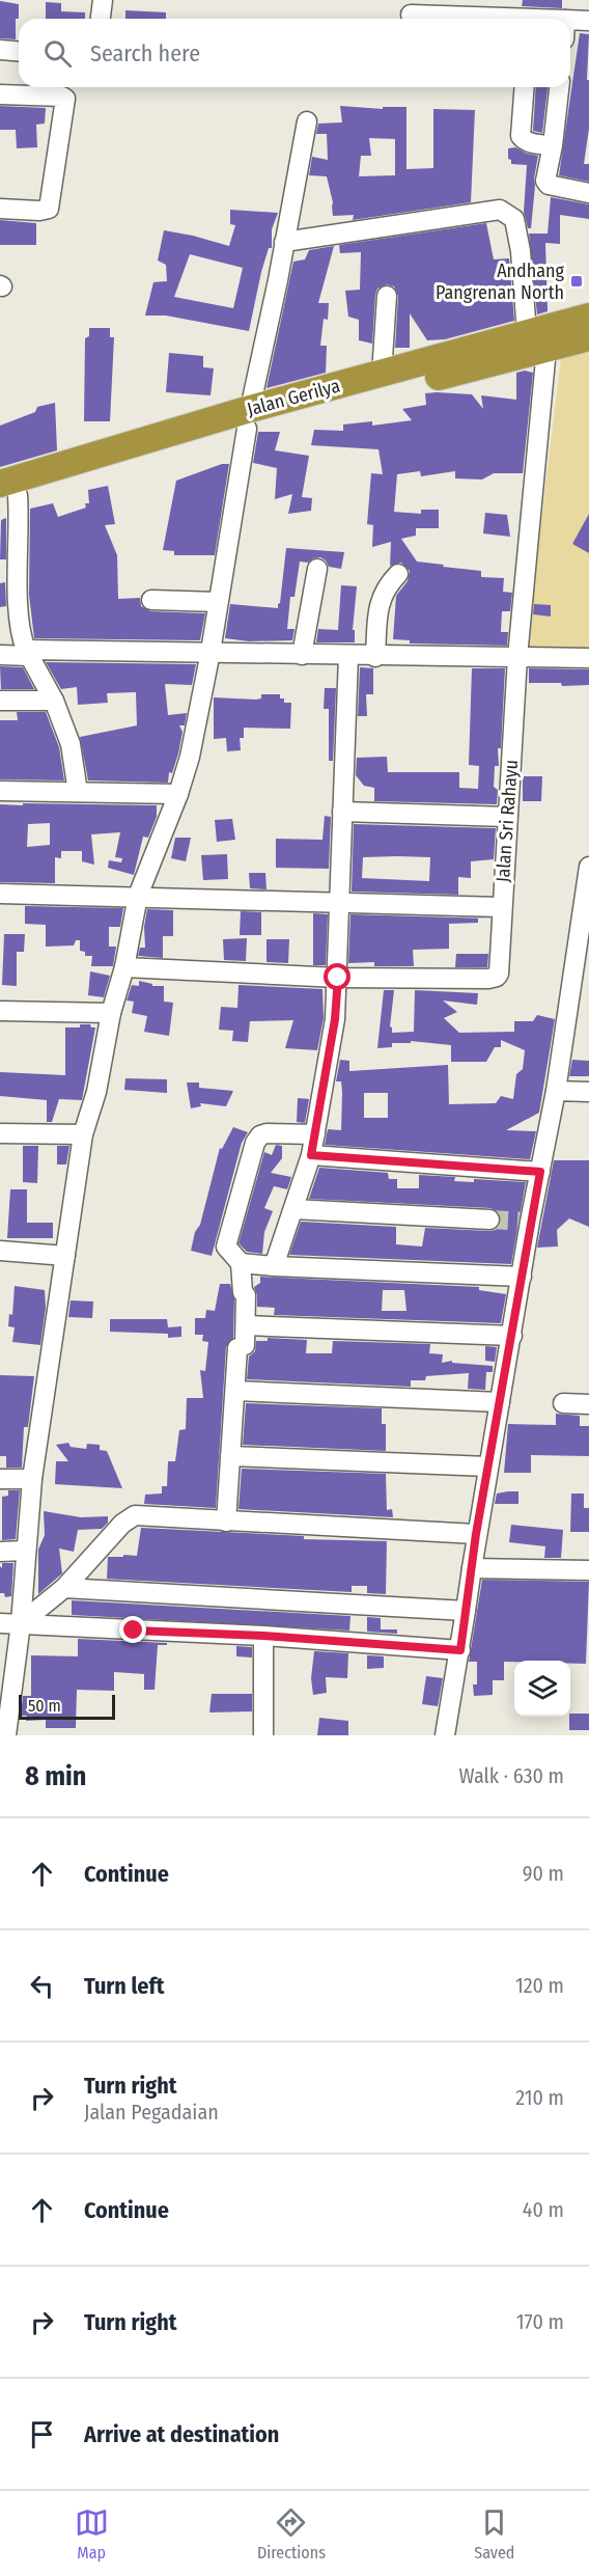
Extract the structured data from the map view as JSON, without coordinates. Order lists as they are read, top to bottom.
{
  "streets": {
    "highway": ["Jalan Gerilya"],
    "street": ["Jalan Sri Rahayu"]
  },
  "crossings": [
    ["Jalan Gerilya", "Jalan Sri Rahayu"]
  ],
  "places": {
    "transit": ["Andhang Pangrenan North"]
  },
  "scale_bar": "50 m",
  "page": {
    "search": "Search here",
    "scale": "50 m",
    "heading": ["8 min", "Walk · 630 m"],
    "list": [
      ["Continue", "90 m"],
      ["Turn left", "120 m"],
      ["Turn right", "Jalan Pegadaian", "210 m"],
      ["Continue", "40 m"],
      ["Turn right", "170 m"],
      "Arrive at destination"
    ],
    "nav": ["Map", "Directions", "Saved"]
  }
}
